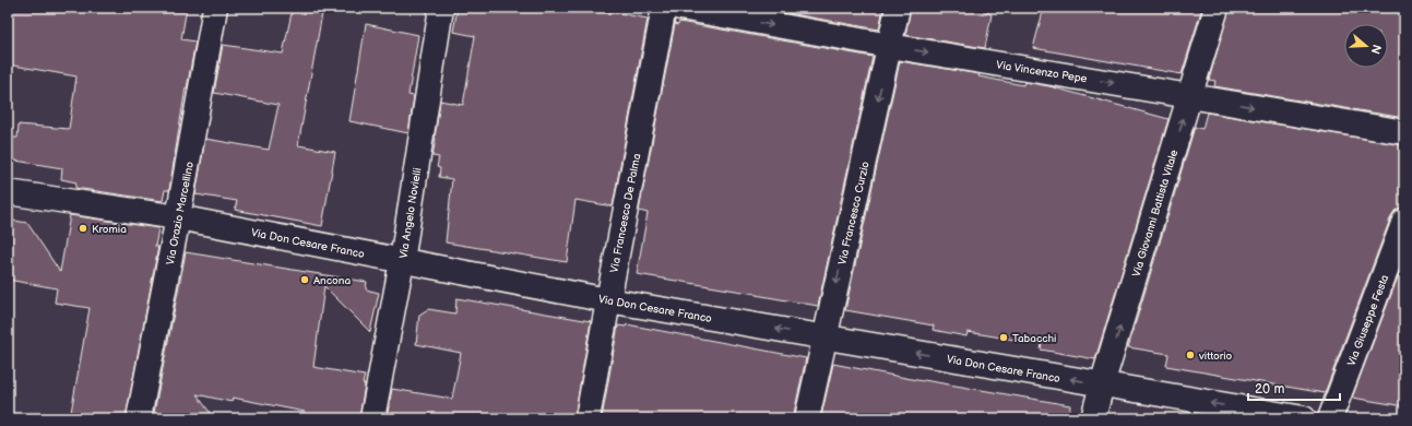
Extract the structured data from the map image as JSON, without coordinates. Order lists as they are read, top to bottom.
{
  "streets": {
    "street": [
      "Via Vincenzo Pepe",
      "Via Orazio Marcellino",
      "Via Angelo Novielli",
      "Via Francesco De Palma",
      "Via Francesco Curzio",
      "Via Giovanni Battista Vitale",
      "Via Don Cesare Franco",
      "Via Giuseppe Festa"
    ]
  },
  "crossings": [
    ["Via Vincenzo Pepe", "Via Francesco Curzio"],
    ["Via Vincenzo Pepe", "Via Giovanni Battista Vitale"],
    ["Via Orazio Marcellino", "Via Don Cesare Franco"],
    ["Via Angelo Novielli", "Via Don Cesare Franco"],
    ["Via Francesco De Palma", "Via Don Cesare Franco"],
    ["Via Francesco Curzio", "Via Don Cesare Franco"],
    ["Via Giovanni Battista Vitale", "Via Don Cesare Franco"]
  ],
  "one_way": [
    "Via Vincenzo Pepe",
    "Via Francesco Curzio",
    "Via Giovanni Battista Vitale",
    "Via Don Cesare Franco"
  ],
  "places": [
    "Kromia",
    "Ancona",
    "Tabacchi",
    "vittorio"
  ],
  "scale_bar": "20 m",
  "north": "right"
}
